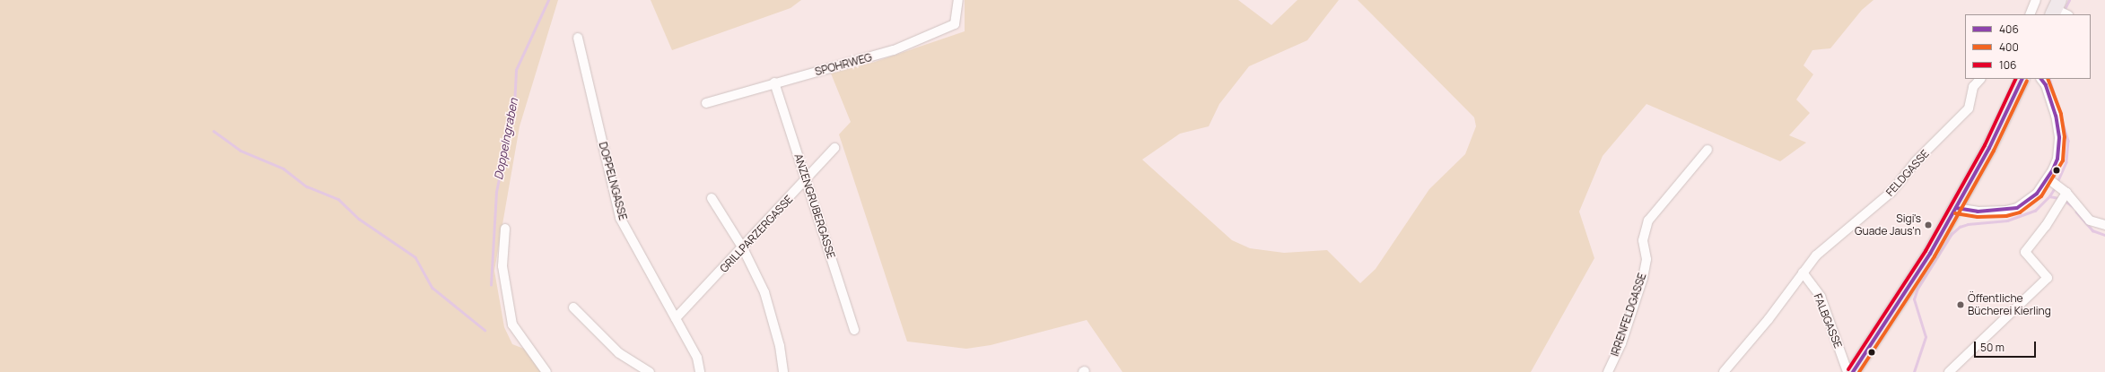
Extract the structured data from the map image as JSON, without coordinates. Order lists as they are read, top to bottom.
{
  "streets": {
    "street": [
      "SPOHRWEG",
      "FELDGASSE",
      "DOPPELNGASSE",
      "ANZENGRUBERGASSE",
      "GRILLPARZERGASSE",
      "IRRENFELDGASSE",
      "FALBGASSE"
    ]
  },
  "crossings": [
    ["SPOHRWEG", "ANZENGRUBERGASSE"],
    ["FELDGASSE", "FALBGASSE"],
    ["DOPPELNGASSE", "GRILLPARZERGASSE"],
    ["ANZENGRUBERGASSE", "GRILLPARZERGASSE"]
  ],
  "water": ["Doppelngraben"],
  "places": ["Sigi's Guade Jaus'n", "Öffentliche Bücherei Kierling"],
  "lines": ["transit line 406", "transit line 400", "transit line 106"],
  "legend": ["406", "400", "106"],
  "scale_bar": "50 m"
}
